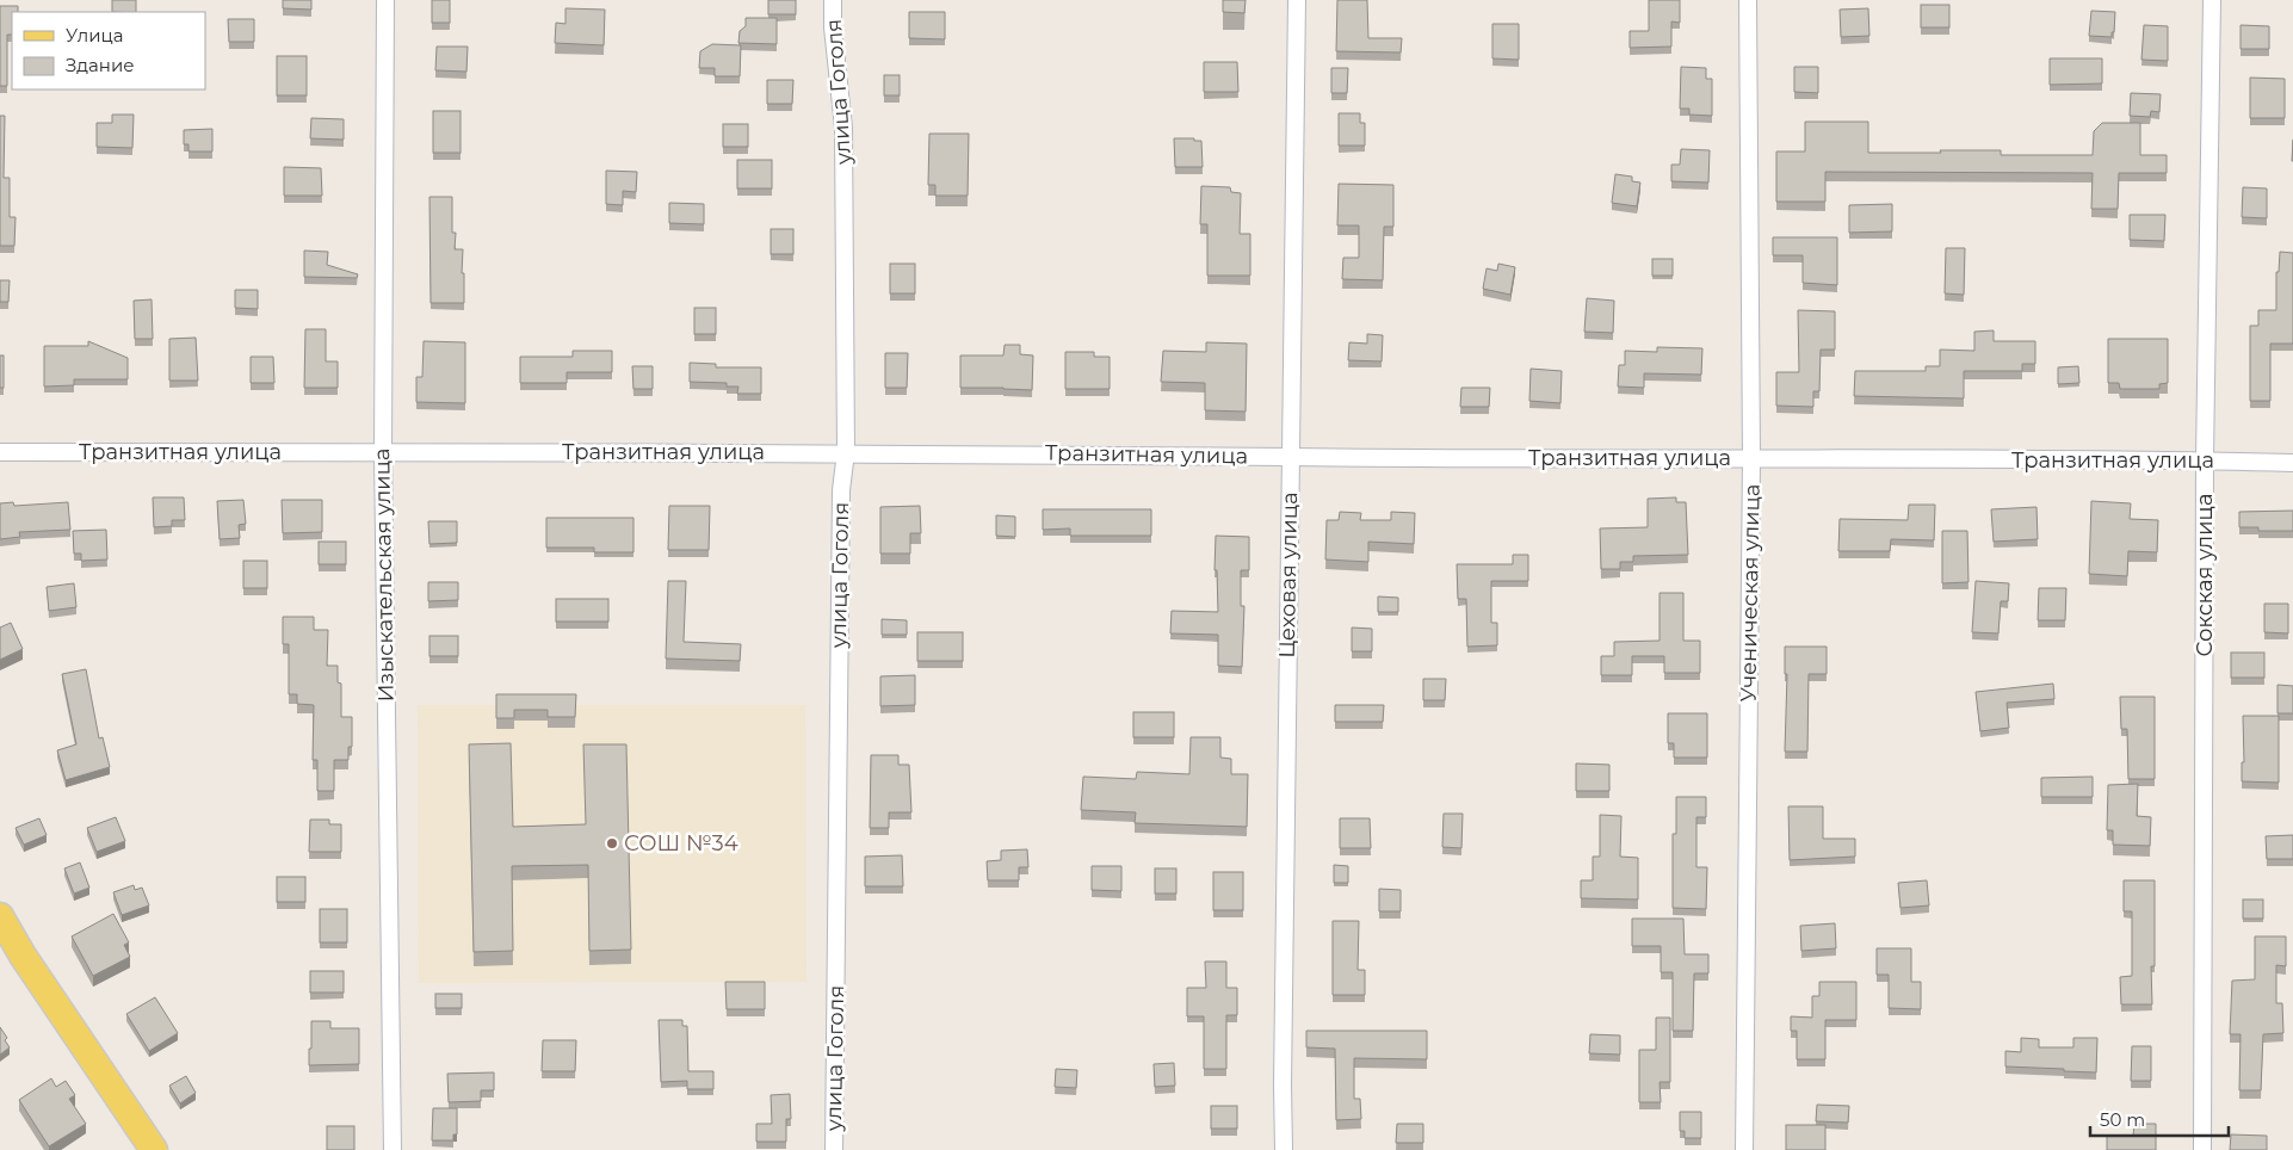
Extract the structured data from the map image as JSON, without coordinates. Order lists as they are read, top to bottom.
{
  "streets": {
    "street": [
      "улица Гоголя",
      "Транзитная улица",
      "Изыскательская улица",
      "Цеховая улица",
      "Сокская улица",
      "Ученическая улица"
    ]
  },
  "crossings": [
    ["улица Гоголя", "Транзитная улица"],
    ["Транзитная улица", "Изыскательская улица"],
    ["Транзитная улица", "Цеховая улица"],
    ["Транзитная улица", "Сокская улица"],
    ["Транзитная улица", "Ученическая улица"]
  ],
  "places": ["СОШ №34"],
  "legend": ["Улица", "Здание"],
  "scale_bar": "50 m"
}
